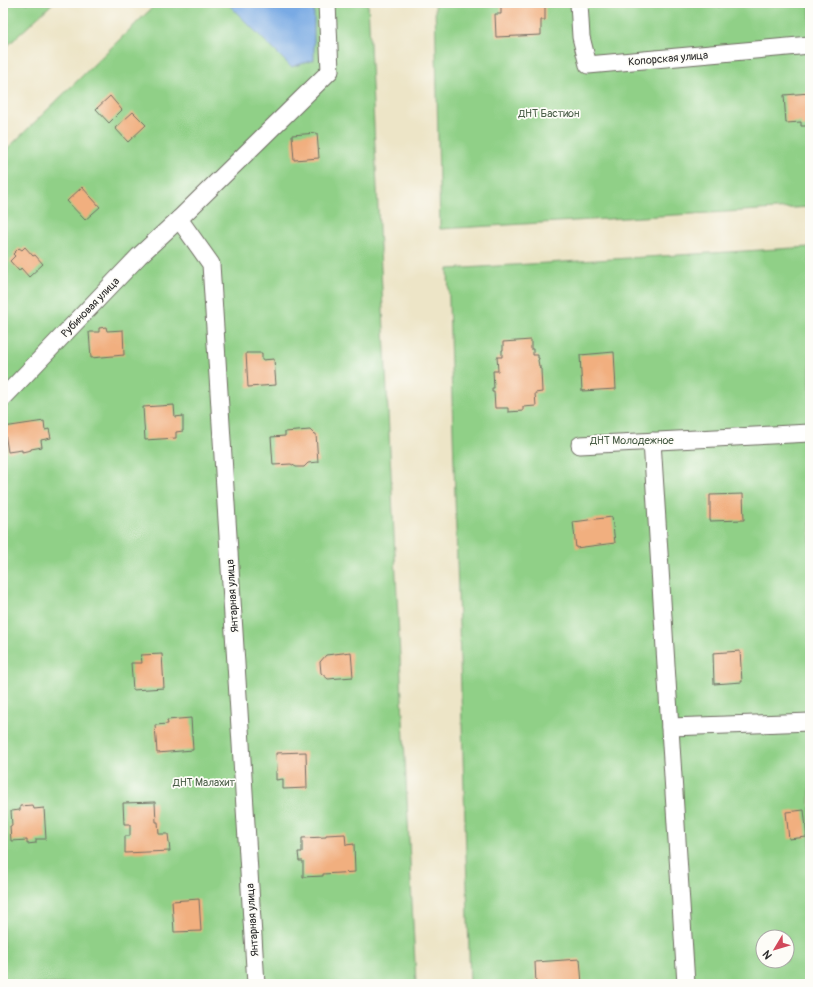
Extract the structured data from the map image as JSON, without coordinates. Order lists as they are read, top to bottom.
{
  "streets": {
    "street": ["Копорская улица", "Рубиновая улица", "Янтарная улица"]
  },
  "crossings": [
    ["Рубиновая улица", "Янтарная улица"]
  ],
  "parks": ["ДНТ Бастион", "ДНТ Молодежное", "ДНТ Малахит"],
  "north": "bottom left"
}
